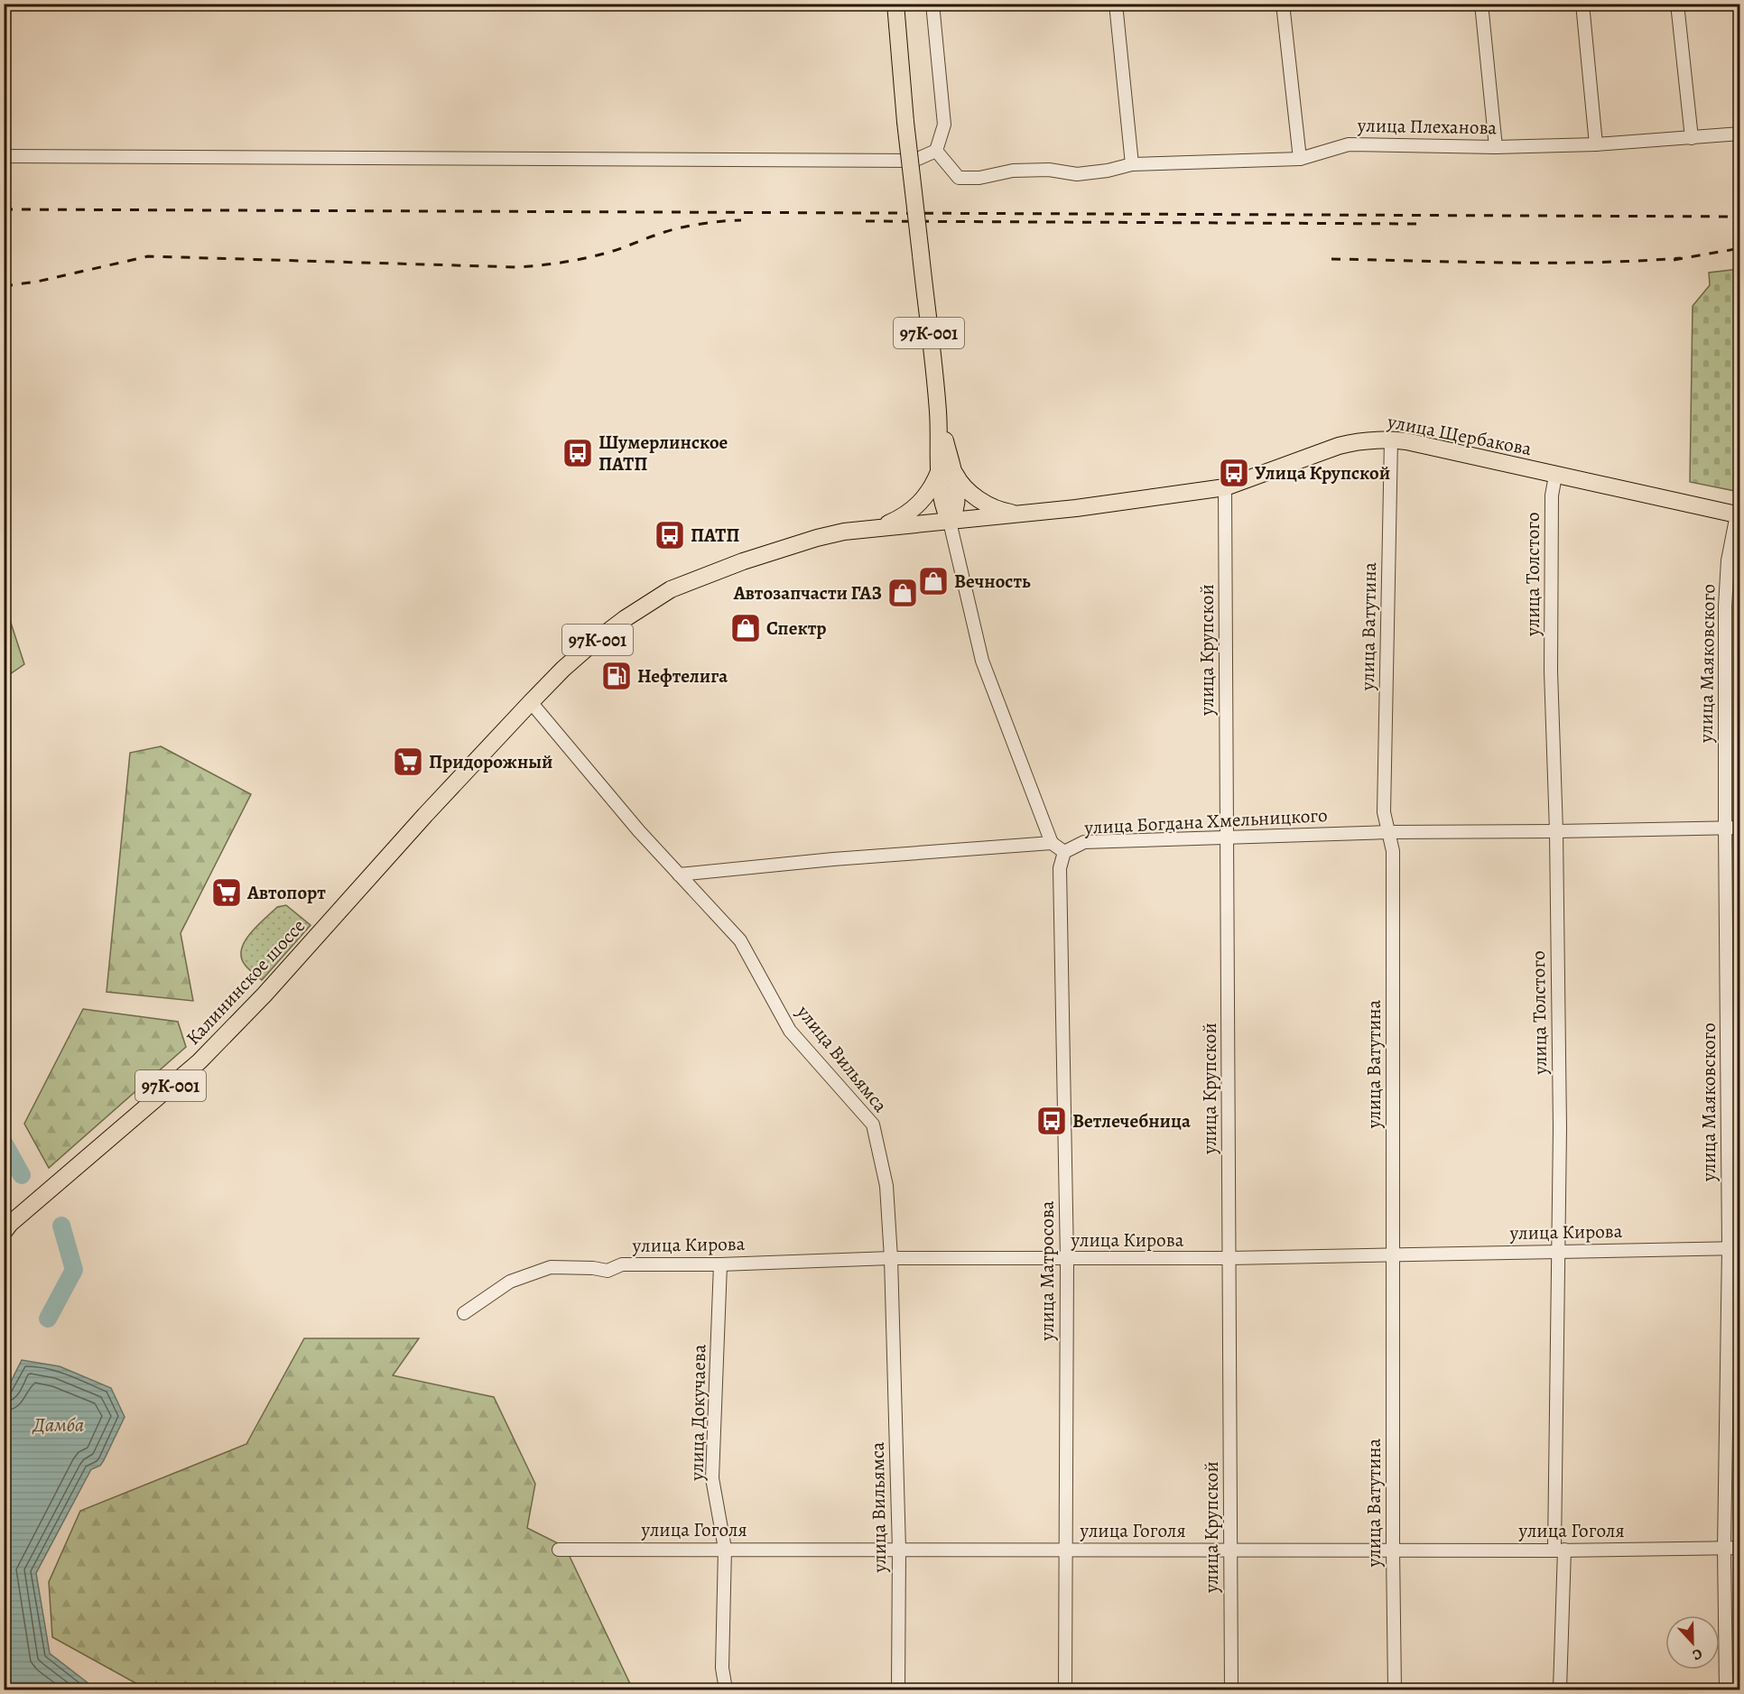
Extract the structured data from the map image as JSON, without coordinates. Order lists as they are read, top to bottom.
{
  "streets": {
    "main road": ["97К-001", "улица Щербакова", "Калининское шоссе"],
    "street": [
      "улица Плеханова",
      "улица Толстого",
      "улица Ватутина",
      "улица Крупской",
      "улица Маяковского",
      "улица Богдана Хмельницкого",
      "улица Вильямса",
      "улица Кирова",
      "улица Матросова",
      "улица Докучаева",
      "улица Гоголя"
    ]
  },
  "crossings": [
    ["97К-001", "улица Щербакова"],
    ["97К-001", "Калининское шоссе"],
    ["улица Щербакова", "улица Толстого"],
    ["улица Щербакова", "улица Ватутина"],
    ["улица Щербакова", "улица Крупской"],
    ["улица Щербакова", "улица Маяковского"],
    ["улица Щербакова", "Калининское шоссе"],
    ["улица Толстого", "улица Богдана Хмельницкого"],
    ["улица Толстого", "улица Кирова"],
    ["улица Толстого", "улица Гоголя"],
    ["улица Ватутина", "улица Богдана Хмельницкого"],
    ["улица Ватутина", "улица Кирова"],
    ["улица Ватутина", "улица Гоголя"],
    ["улица Крупской", "улица Богдана Хмельницкого"],
    ["улица Крупской", "улица Кирова"],
    ["улица Крупской", "улица Гоголя"],
    ["улица Маяковского", "улица Богдана Хмельницкого"],
    ["улица Маяковского", "улица Кирова"],
    ["улица Маяковского", "улица Гоголя"],
    ["улица Богдана Хмельницкого", "улица Матросова"],
    ["Калининское шоссе", "улица Вильямса"],
    ["улица Вильямса", "улица Кирова"],
    ["улица Вильямса", "улица Гоголя"],
    ["улица Кирова", "улица Матросова"],
    ["улица Кирова", "улица Докучаева"],
    ["улица Матросова", "улица Гоголя"],
    ["улица Докучаева", "улица Гоголя"]
  ],
  "water": ["Дамба"],
  "places": {
    "bus stop": [
      "Шумерлинское ПАТП",
      "Улица Крупской",
      "ПАТП",
      "Ветлечебница"
    ],
    "shop": ["Вечность", "Автозапчасти ГАЗ", "Спектр"],
    "fuel station": ["Нефтелига"],
    "supermarket": ["Придорожный", "Автопорт"]
  },
  "north": "bottom"
}
